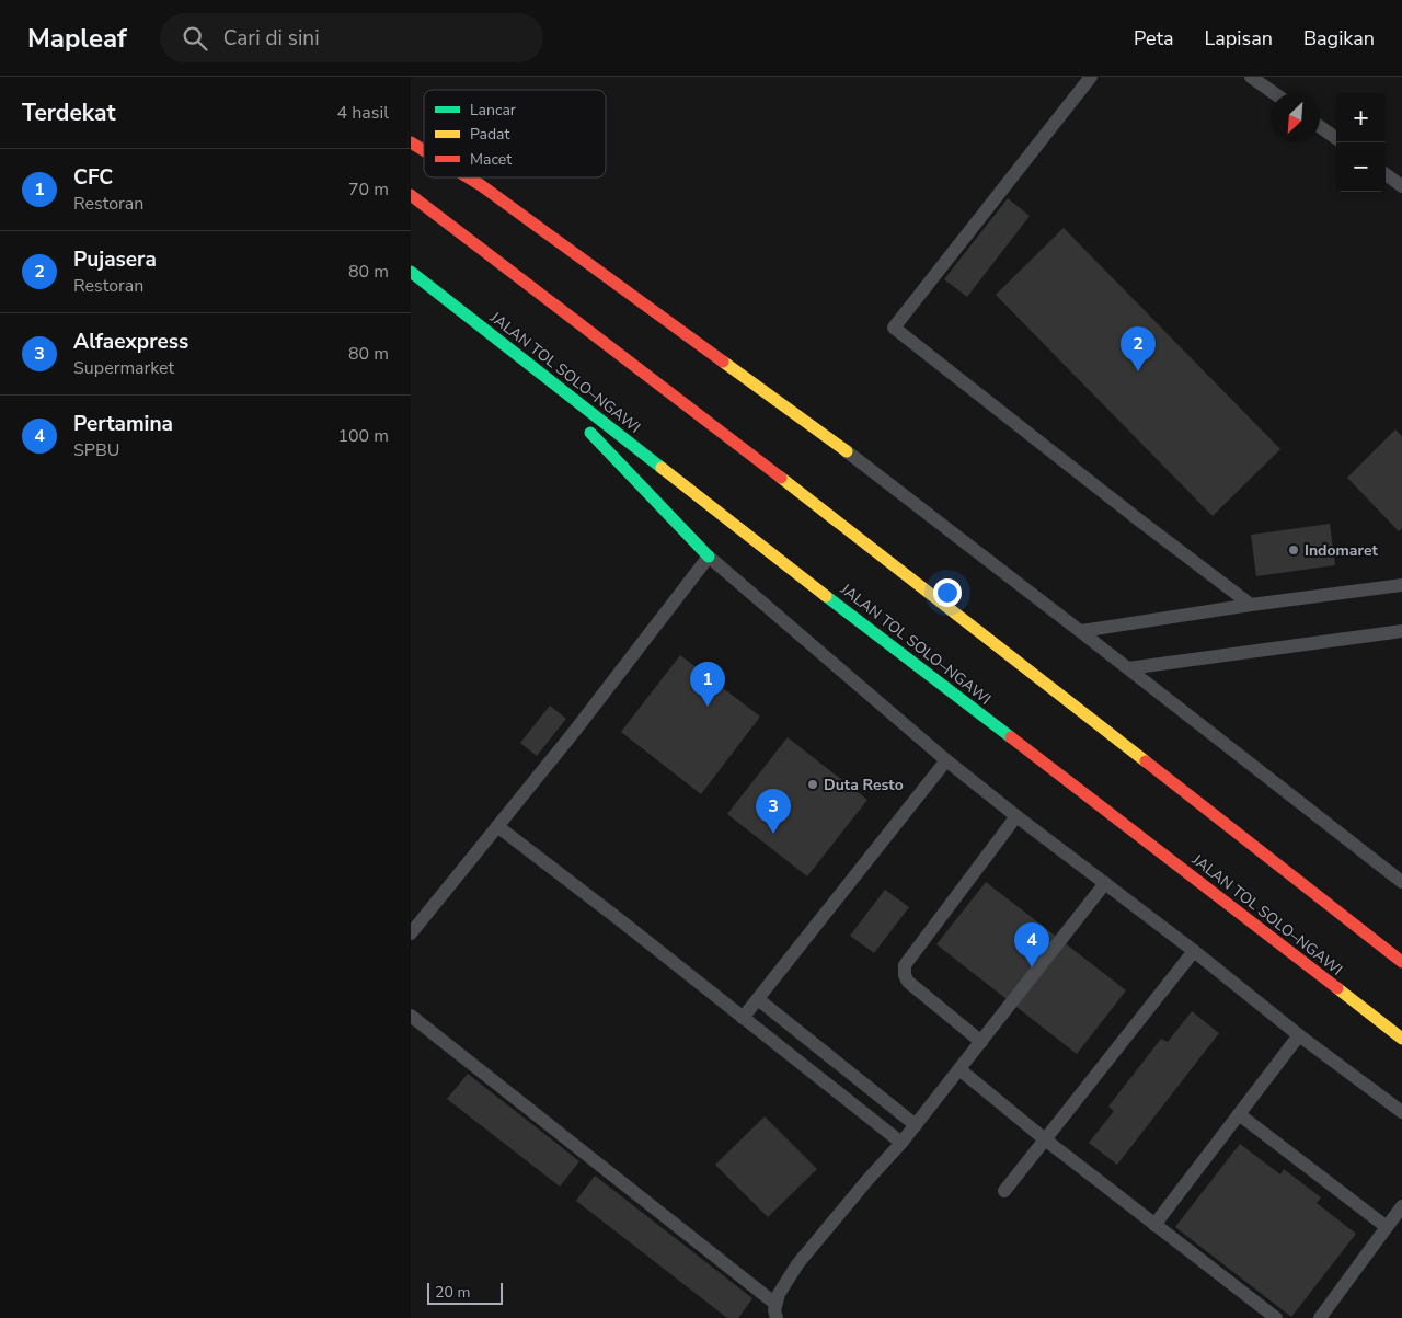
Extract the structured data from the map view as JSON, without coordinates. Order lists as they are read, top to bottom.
{
  "streets": {
    "highway": ["JALAN TOL SOLO–NGAWI"]
  },
  "places": ["Indomaret", "Duta Resto"],
  "legend": ["Lancar", "Padat", "Macet"],
  "scale_bar": "20 m",
  "north": "bottom left",
  "page": {
    "header": "Mapleaf",
    "search": "Cari di sini",
    "nav": ["Peta", "Lapisan", "Bagikan"],
    "heading": ["Terdekat", "4 hasil"],
    "map_buttons": ["+", "−"],
    "list": [
      {
        "mark": "1",
        "name": "CFC",
        "note": "Restoran",
        "value": "70 m"
      },
      {
        "mark": "2",
        "name": "Pujasera",
        "note": "Restoran",
        "value": "80 m"
      },
      {
        "mark": "3",
        "name": "Alfaexpress",
        "note": "Supermarket",
        "value": "80 m"
      },
      {
        "mark": "4",
        "name": "Pertamina",
        "note": "SPBU",
        "value": "100 m"
      }
    ],
    "pins": [
      "2",
      "1",
      "3",
      "4"
    ],
    "scale": "20 m"
  }
}
